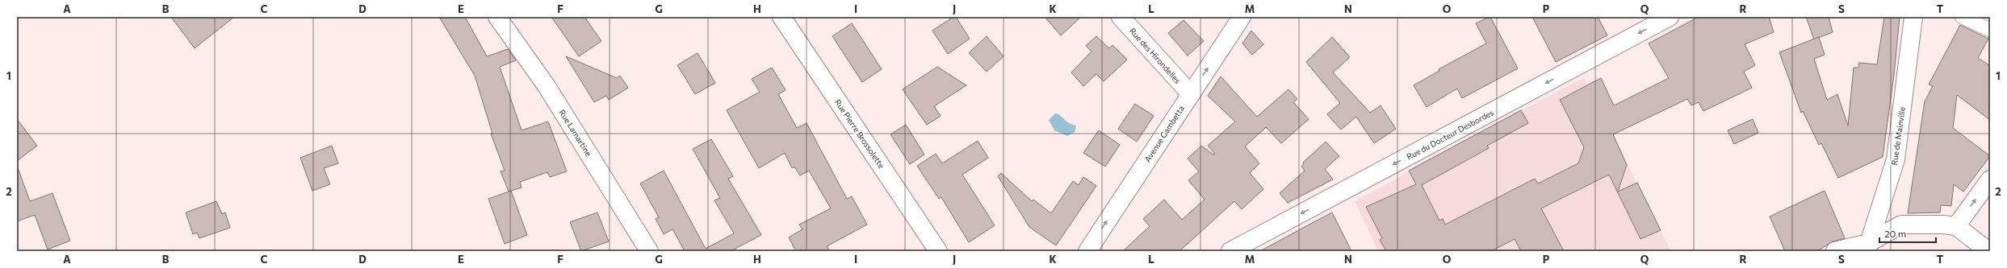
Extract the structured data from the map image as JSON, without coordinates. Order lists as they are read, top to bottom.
{
  "streets": {
    "street": [
      "Rue des Hirondelles",
      "Rue Lamartine",
      "Rue Pierre Brossolette",
      "Avenue Gambetta",
      "Rue du Docteur Desbordes",
      "Rue de Mainville"
    ]
  },
  "crossings": [
    ["Rue des Hirondelles", "Avenue Gambetta"]
  ],
  "one_way": ["Avenue Gambetta", "Rue du Docteur Desbordes"],
  "scale_bar": "20 m",
  "grid": {
    "columns": [
      "A",
      "B",
      "C",
      "D",
      "E",
      "F",
      "G",
      "H",
      "I",
      "J",
      "K",
      "L",
      "M",
      "N",
      "O",
      "P",
      "Q",
      "R",
      "S",
      "T"
    ],
    "rows": ["1", "2"]
  }
}
